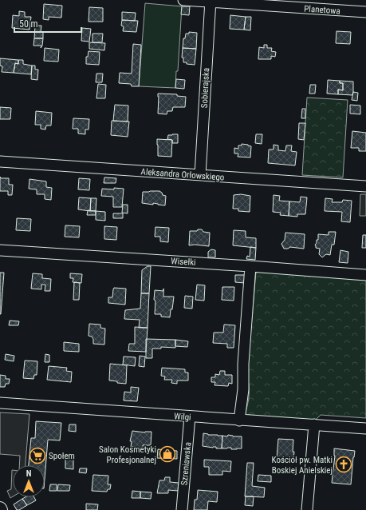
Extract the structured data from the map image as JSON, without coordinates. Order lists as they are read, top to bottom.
{
  "streets": {
    "street": [
      "Planetowa",
      "Sobierajska",
      "Aleksandra Orłowskiego",
      "Wisełki",
      "Wilgi",
      "Szreniawska"
    ]
  },
  "crossings": [
    ["Planetowa", "Sobierajska"],
    ["Sobierajska", "Aleksandra Orłowskiego"],
    ["Wilgi", "Szreniawska"]
  ],
  "places": {
    "shop": ["Salon Kosmetyki Profesjonalnej"],
    "supermarket": ["Społem"],
    "church": ["Kościół pw. Matki Boskiej Anielskiej"]
  },
  "scale_bar": "50 m",
  "north": "top"
}
